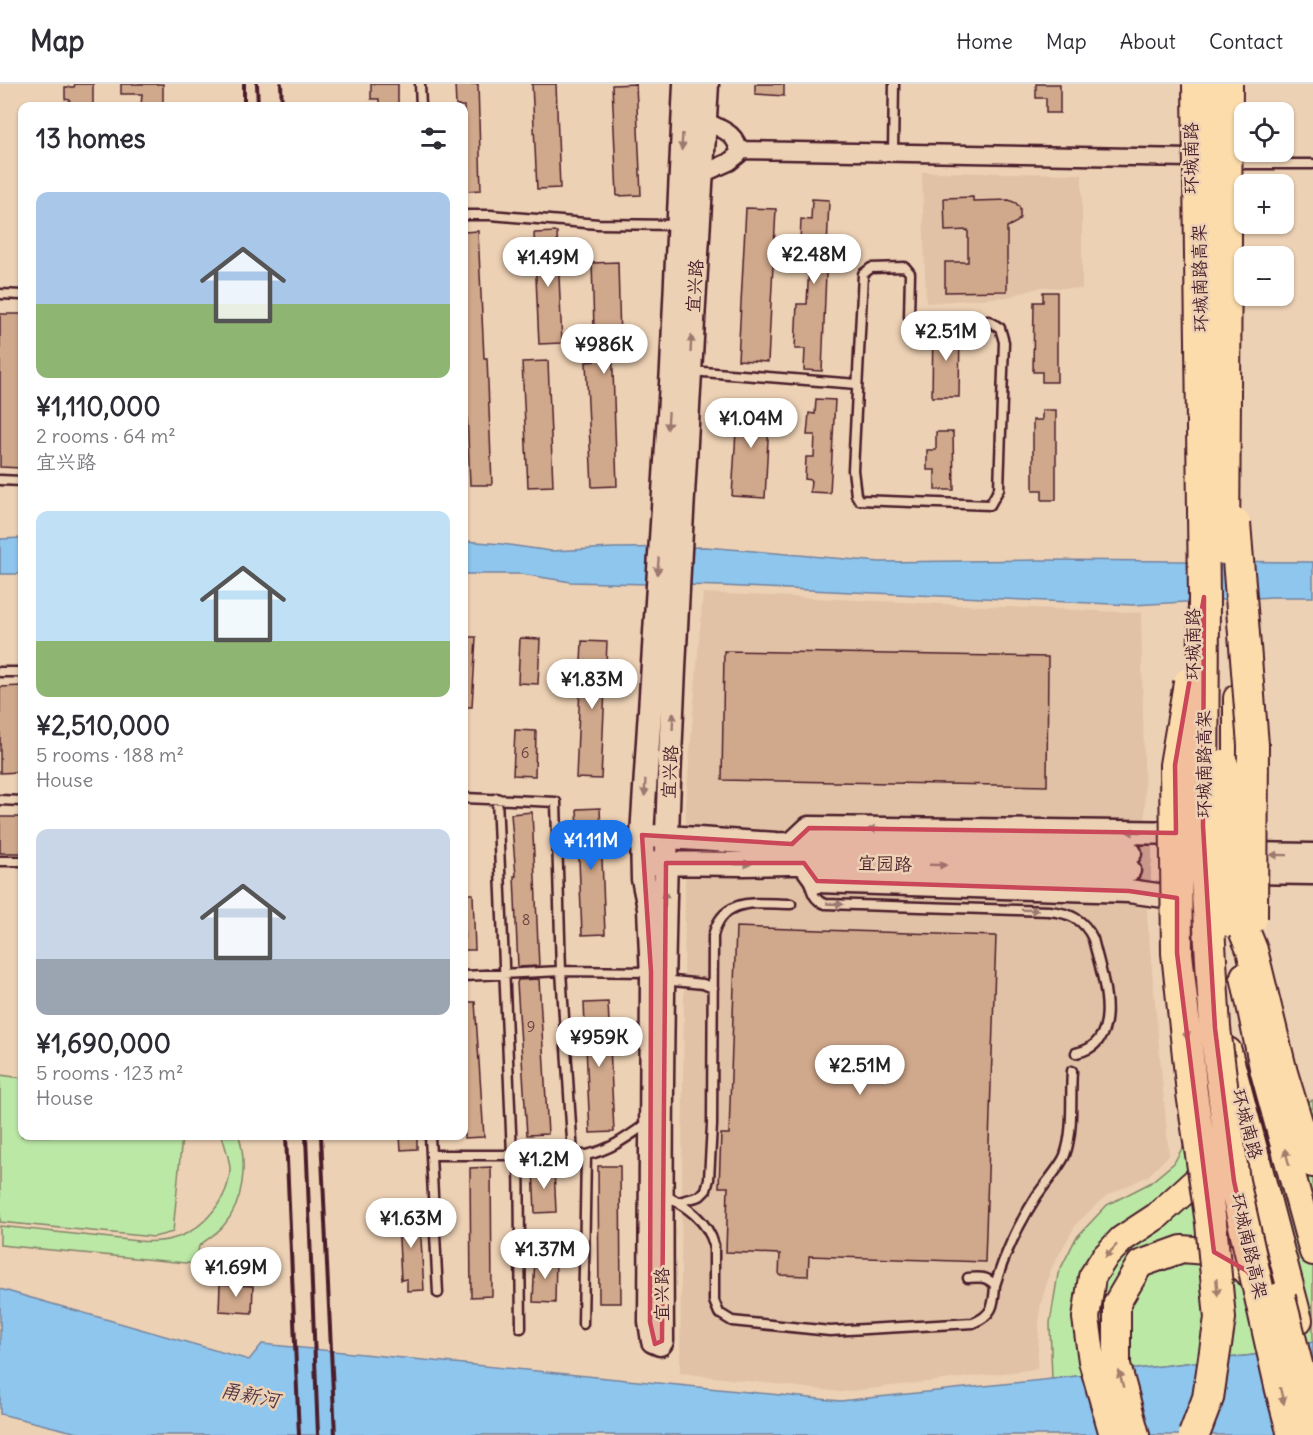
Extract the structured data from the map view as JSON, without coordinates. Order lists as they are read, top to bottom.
{
  "streets": {
    "highway": ["环城南路高架"],
    "main road": ["环城南路"],
    "street": ["宜兴路", "宜园路"]
  },
  "crossings": [
    ["环城南路", "宜园路"],
    ["宜兴路", "宜园路"]
  ],
  "water": ["甬新河"],
  "house_numbers": ["6", "8", "9"],
  "page": {
    "header": "Map",
    "nav": [
      "Home",
      "Map",
      "About",
      "Contact"
    ],
    "map_buttons": ["+", "−"],
    "heading": "13 homes",
    "list": [
      {
        "name": "¥1,110,000",
        "note": "2 rooms · 64 m² · 宜兴路"
      },
      {
        "name": "¥2,510,000",
        "note": "5 rooms · 188 m² · House"
      },
      {
        "name": "¥1,690,000",
        "note": "5 rooms · 123 m² · House"
      }
    ],
    "price": [
      "¥2.48M",
      "¥1.49M",
      "¥2.51M",
      "¥986K",
      "¥1.04M",
      "¥1.83M",
      "¥1.11M",
      "¥959K",
      "¥2.51M",
      "¥1.2M",
      "¥1.63M",
      "¥1.37M",
      "¥1.69M"
    ]
  }
}
